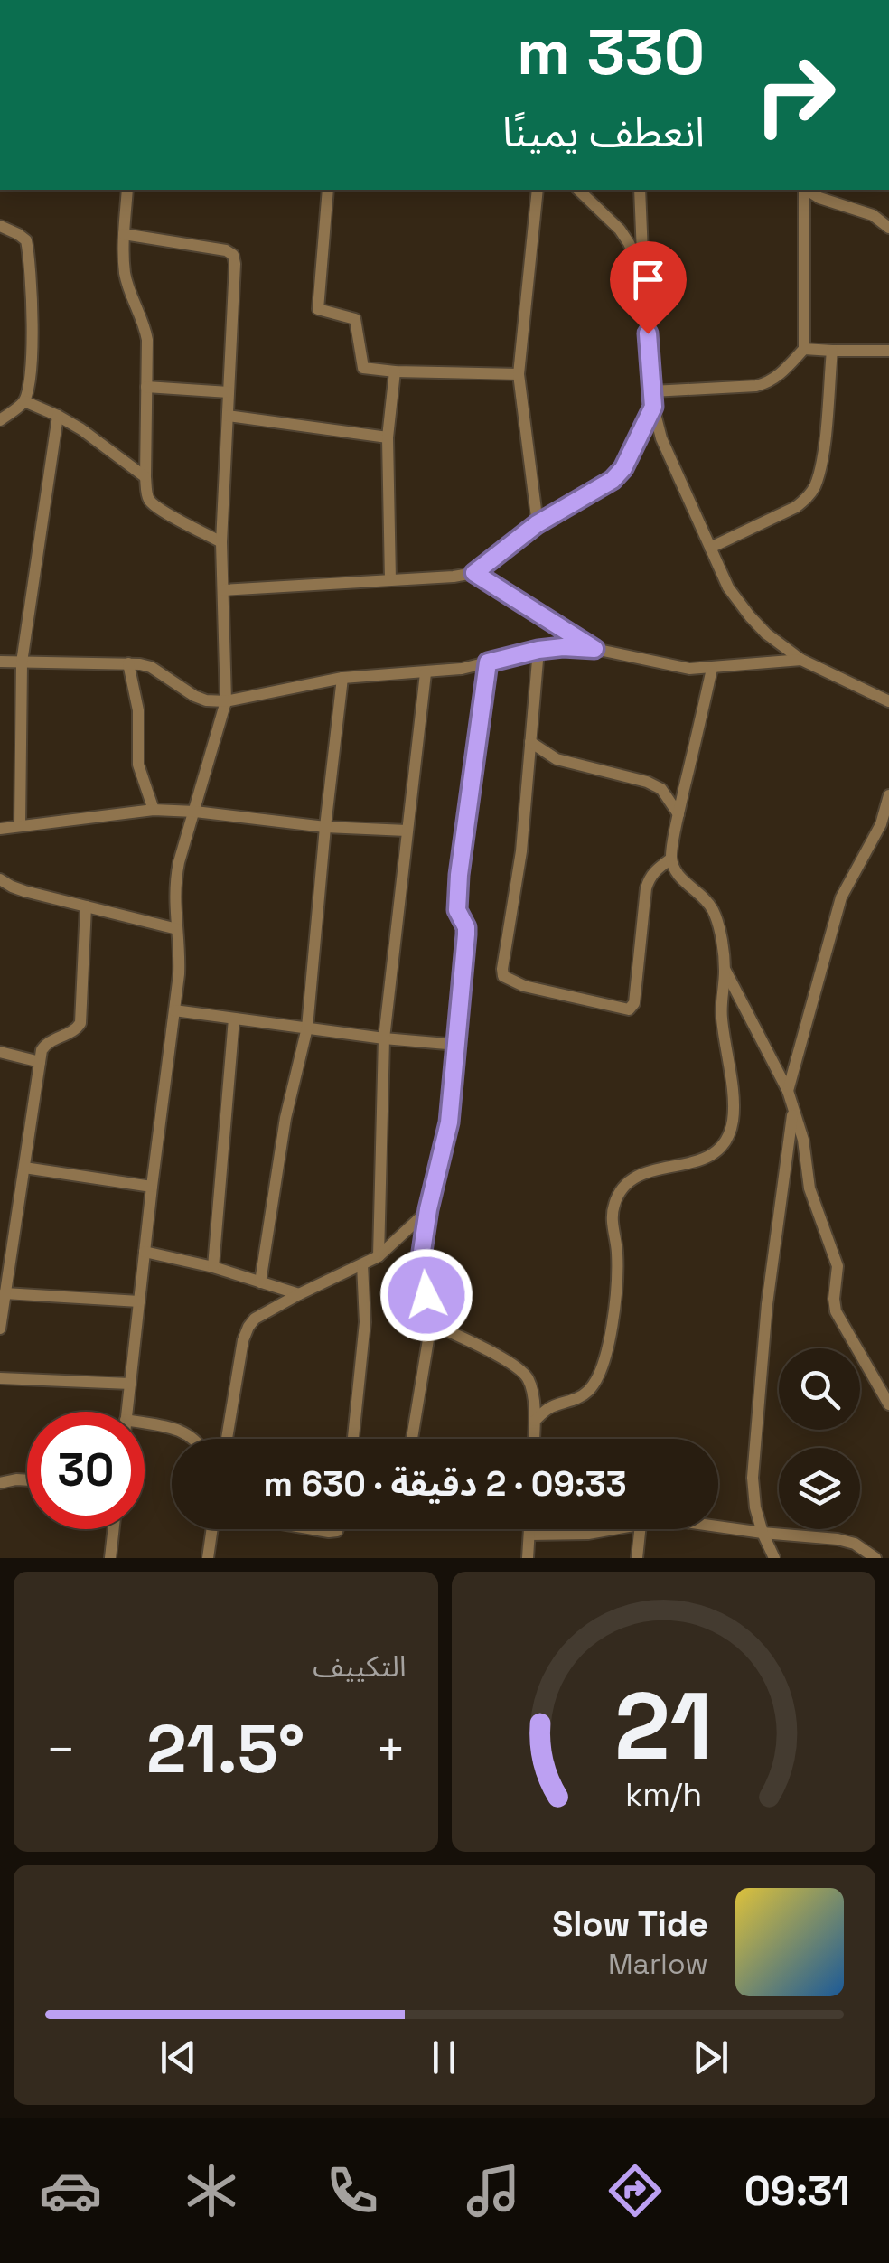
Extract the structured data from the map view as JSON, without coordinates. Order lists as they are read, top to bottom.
{
  "page": {
    "turn": ["330 m", "انعطف يمينًا"],
    "limit": "30",
    "trip": "09:33 · 2 دقيقة · 630 m",
    "tile": "التكييف",
    "heat": ["−", "21.5°", "+"],
    "song": ["Slow Tide", "Marlow"],
    "tabs": "09:31",
    "gauge": ["21", "km/h"]
  }
}
